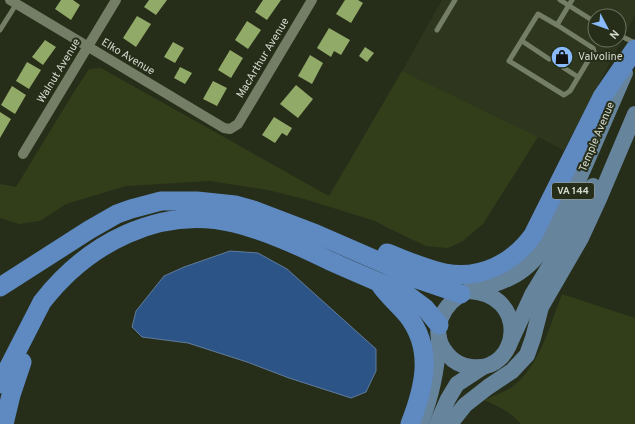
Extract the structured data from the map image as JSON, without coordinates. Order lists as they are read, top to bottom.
{
  "streets": {
    "main road": ["Temple Avenue", "VA 144"],
    "street": ["Elko Avenue", "MacArthur Avenue", "Walnut Avenue"]
  },
  "crossings": [
    ["Elko Avenue", "MacArthur Avenue"],
    ["Elko Avenue", "Walnut Avenue"],
    ["Temple Avenue", "VA 144"]
  ],
  "places": {
    "shop": ["Valvoline"]
  },
  "north": "bottom right"
}
